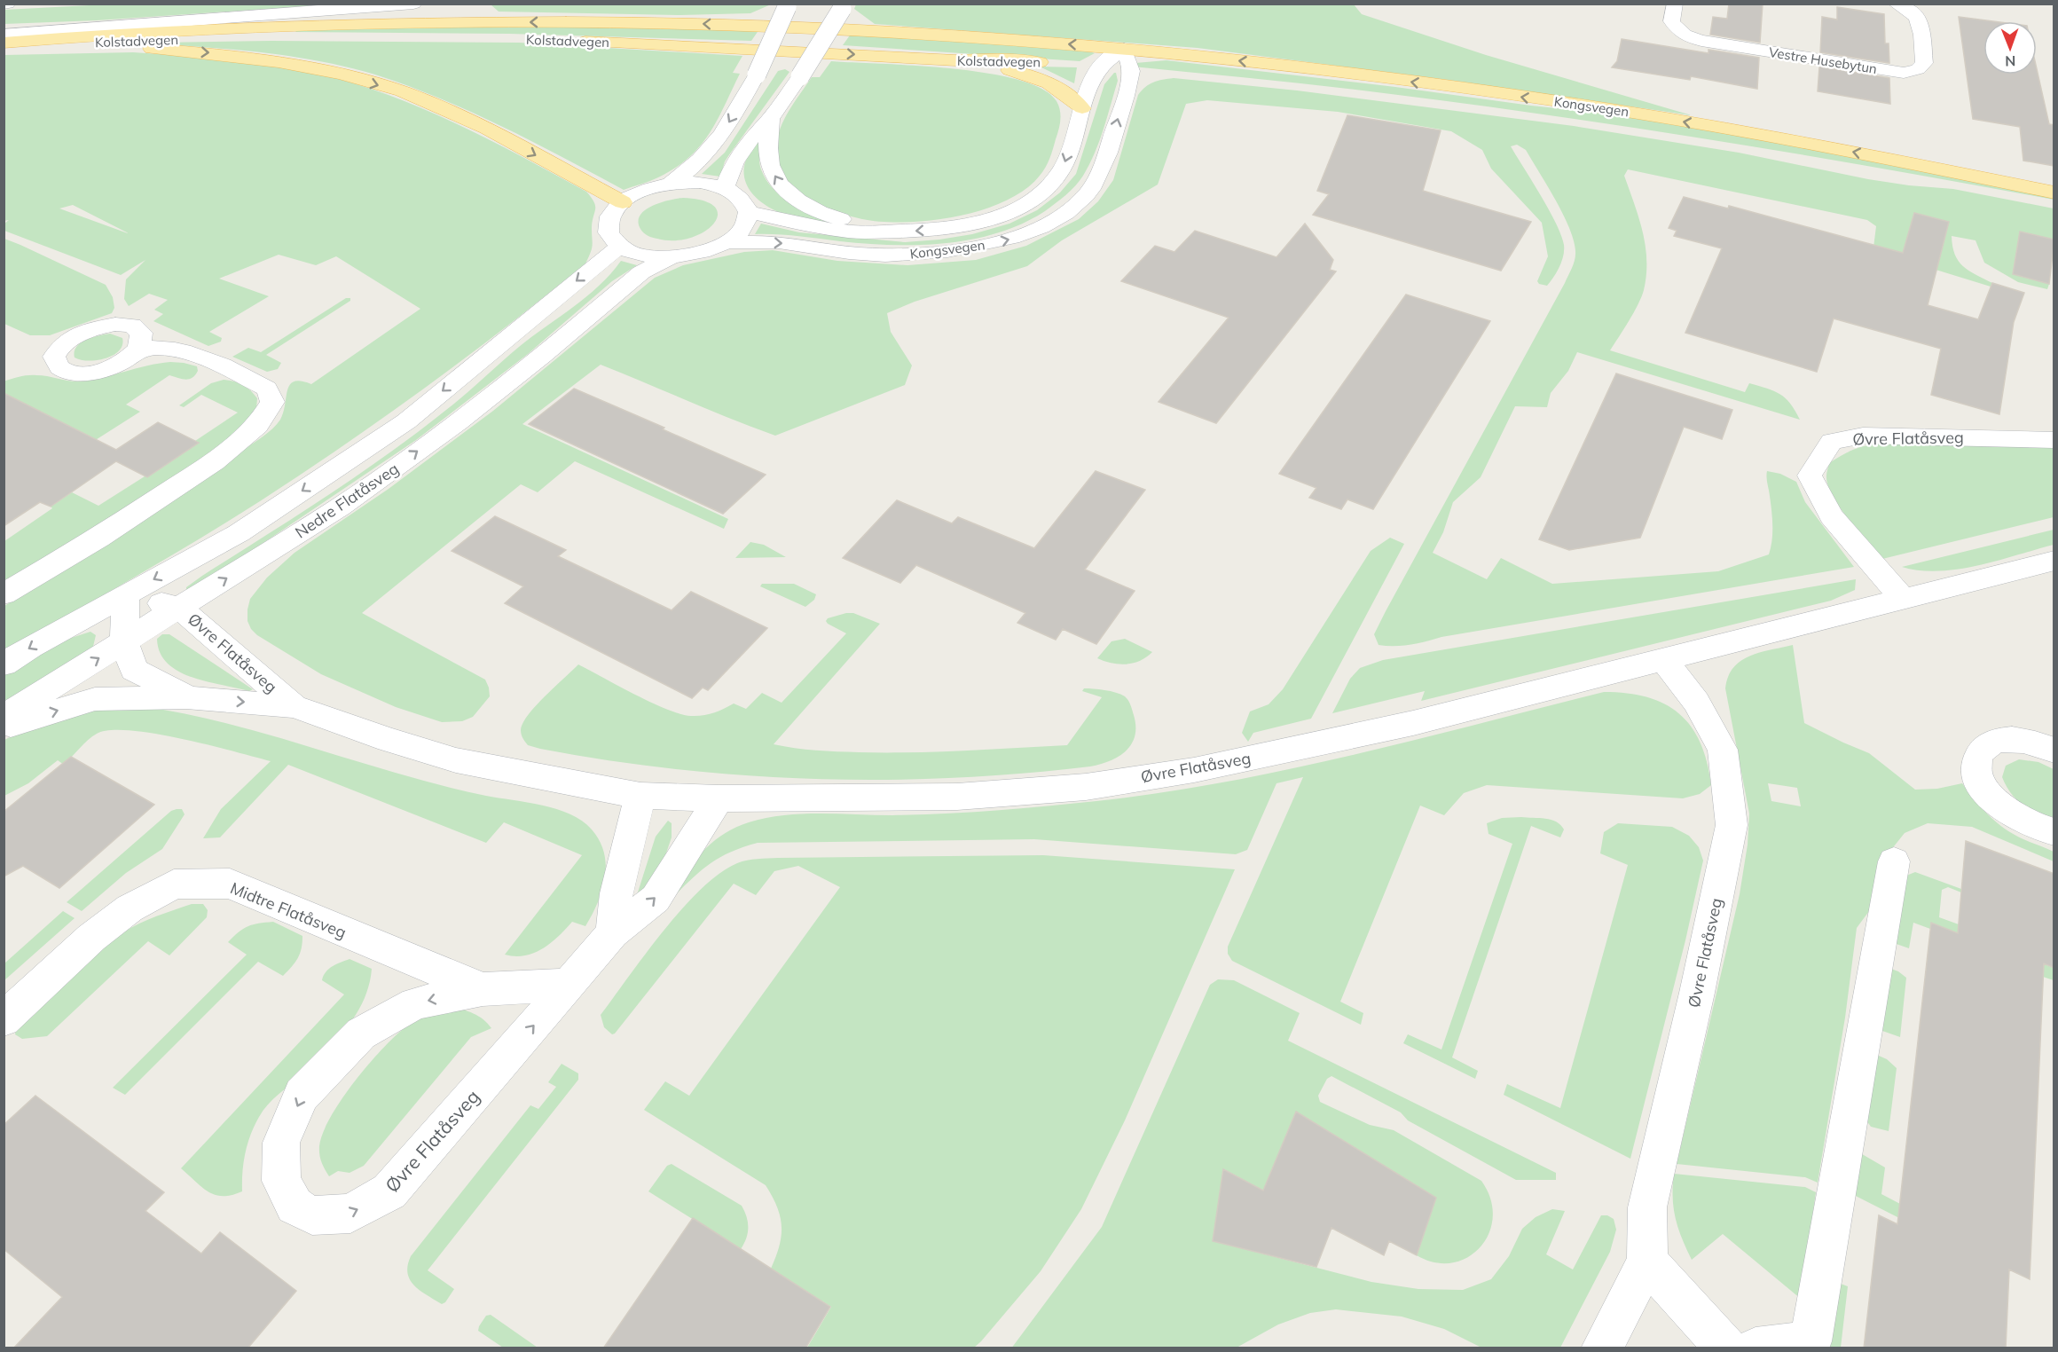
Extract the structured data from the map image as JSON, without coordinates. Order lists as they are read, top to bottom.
{
  "streets": {
    "main road": ["Kolstadvegen", "Kongsvegen"],
    "street": [
      "Vestre Husebytun",
      "Øvre Flatåsveg",
      "Nedre Flatåsveg",
      "Midtre Flatåsveg"
    ]
  },
  "crossings": [
    ["Kolstadvegen", "Kongsvegen"],
    ["Øvre Flatåsveg", "Nedre Flatåsveg"],
    ["Øvre Flatåsveg", "Midtre Flatåsveg"]
  ],
  "north": "bottom"
}
